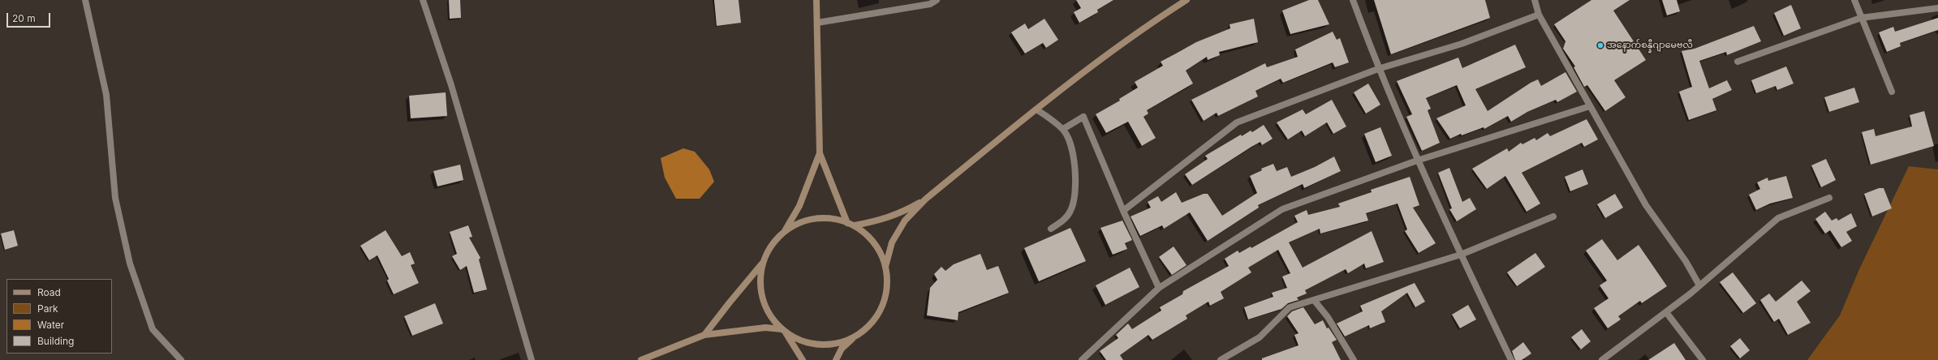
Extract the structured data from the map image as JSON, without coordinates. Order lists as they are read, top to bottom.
{
  "places": ["အနောက်စန္နီဂျာမေဗလီ"],
  "legend": [
    "Road",
    "Park",
    "Water",
    "Building"
  ],
  "scale_bar": "20 m"
}
